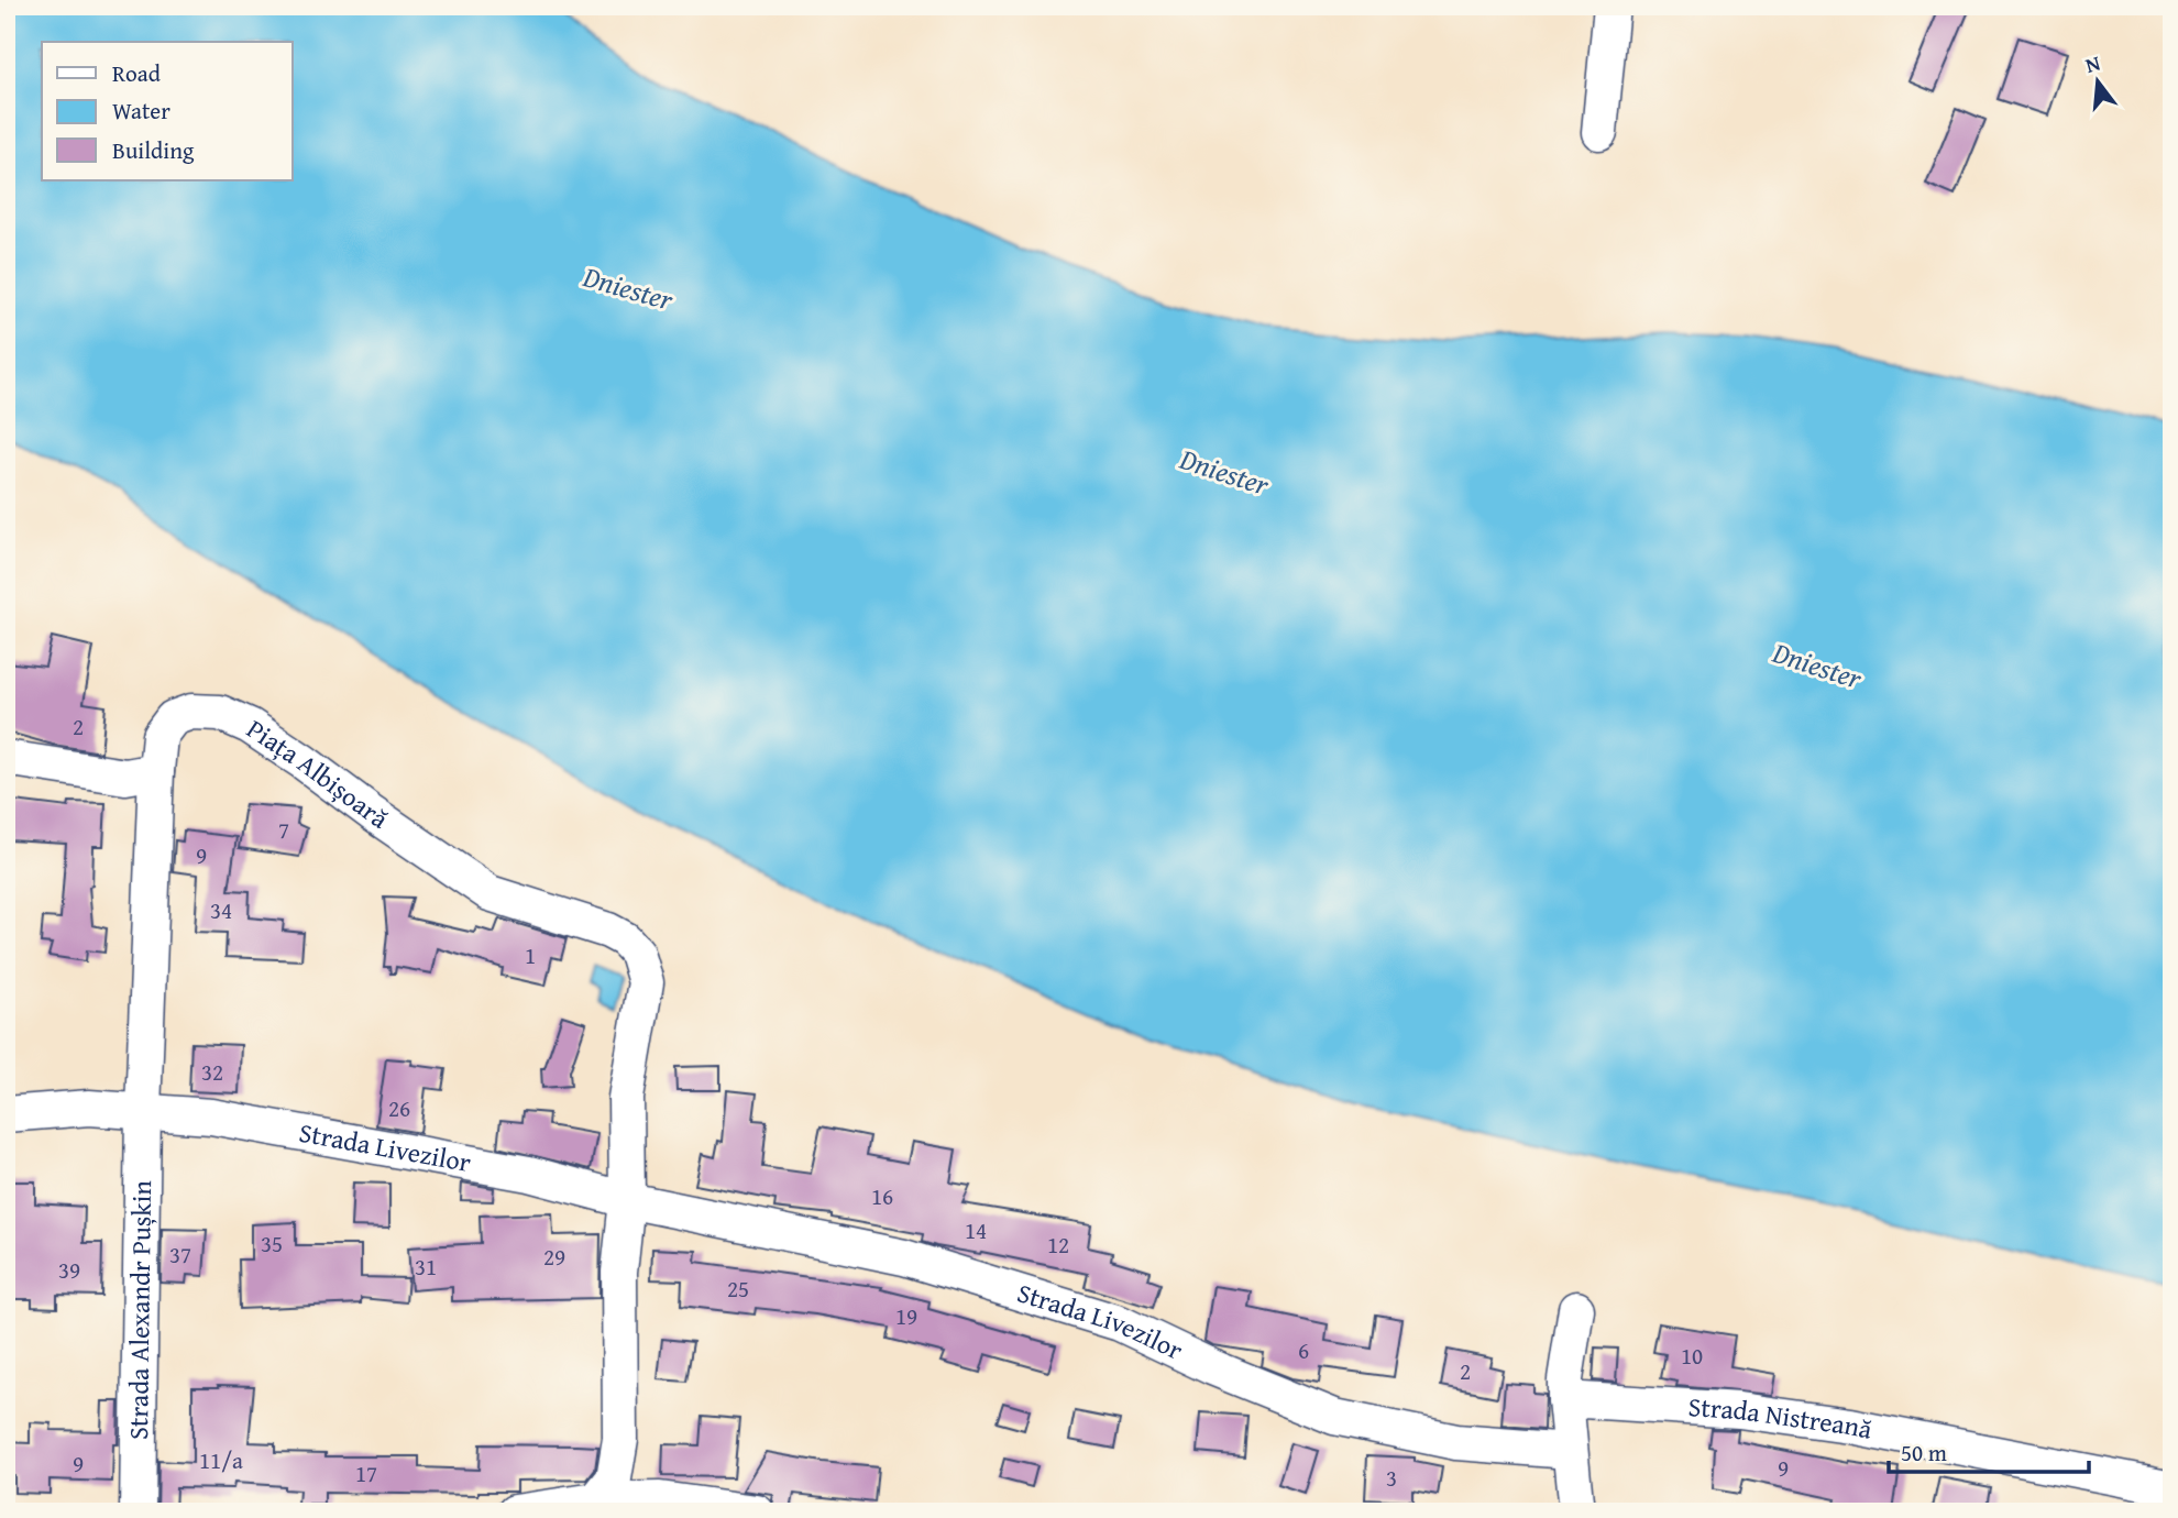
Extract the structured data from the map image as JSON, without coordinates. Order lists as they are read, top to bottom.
{
  "streets": {
    "street": [
      "Piața Albișoară",
      "Strada Livezilor",
      "Strada Alexandr Pușkin",
      "Strada Nistreană"
    ]
  },
  "crossings": [
    ["Piața Albișoară", "Strada Livezilor"],
    ["Strada Livezilor", "Strada Alexandr Pușkin"]
  ],
  "water": ["Dniester"],
  "house_numbers": [
    "2",
    "7",
    "9",
    "34",
    "1",
    "32",
    "26",
    "16",
    "14",
    "35",
    "12",
    "37",
    "29",
    "31",
    "39",
    "25",
    "19",
    "6",
    "10",
    "2",
    "11/a",
    "9",
    "9",
    "17",
    "3"
  ],
  "legend": ["Road", "Water", "Building"],
  "scale_bar": "50 m",
  "north": "top"
}
